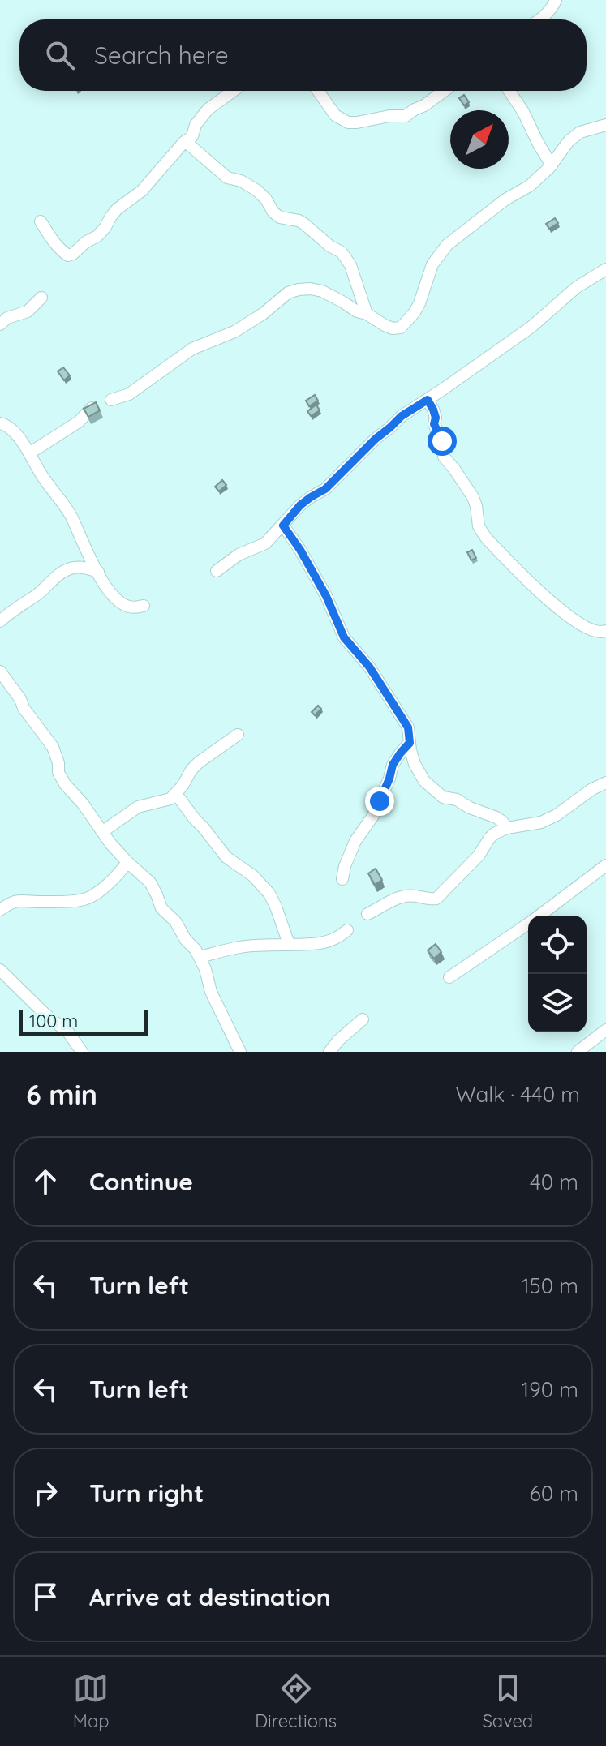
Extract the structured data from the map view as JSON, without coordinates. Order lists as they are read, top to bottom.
{
  "scale_bar": "100 m",
  "north": "top right",
  "page": {
    "search": "Search here",
    "scale": "100 m",
    "heading": ["6 min", "Walk · 440 m"],
    "list": [
      ["Continue", "40 m"],
      ["Turn left", "150 m"],
      ["Turn left", "190 m"],
      ["Turn right", "60 m"],
      "Arrive at destination"
    ],
    "nav": ["Map", "Directions", "Saved"]
  }
}
